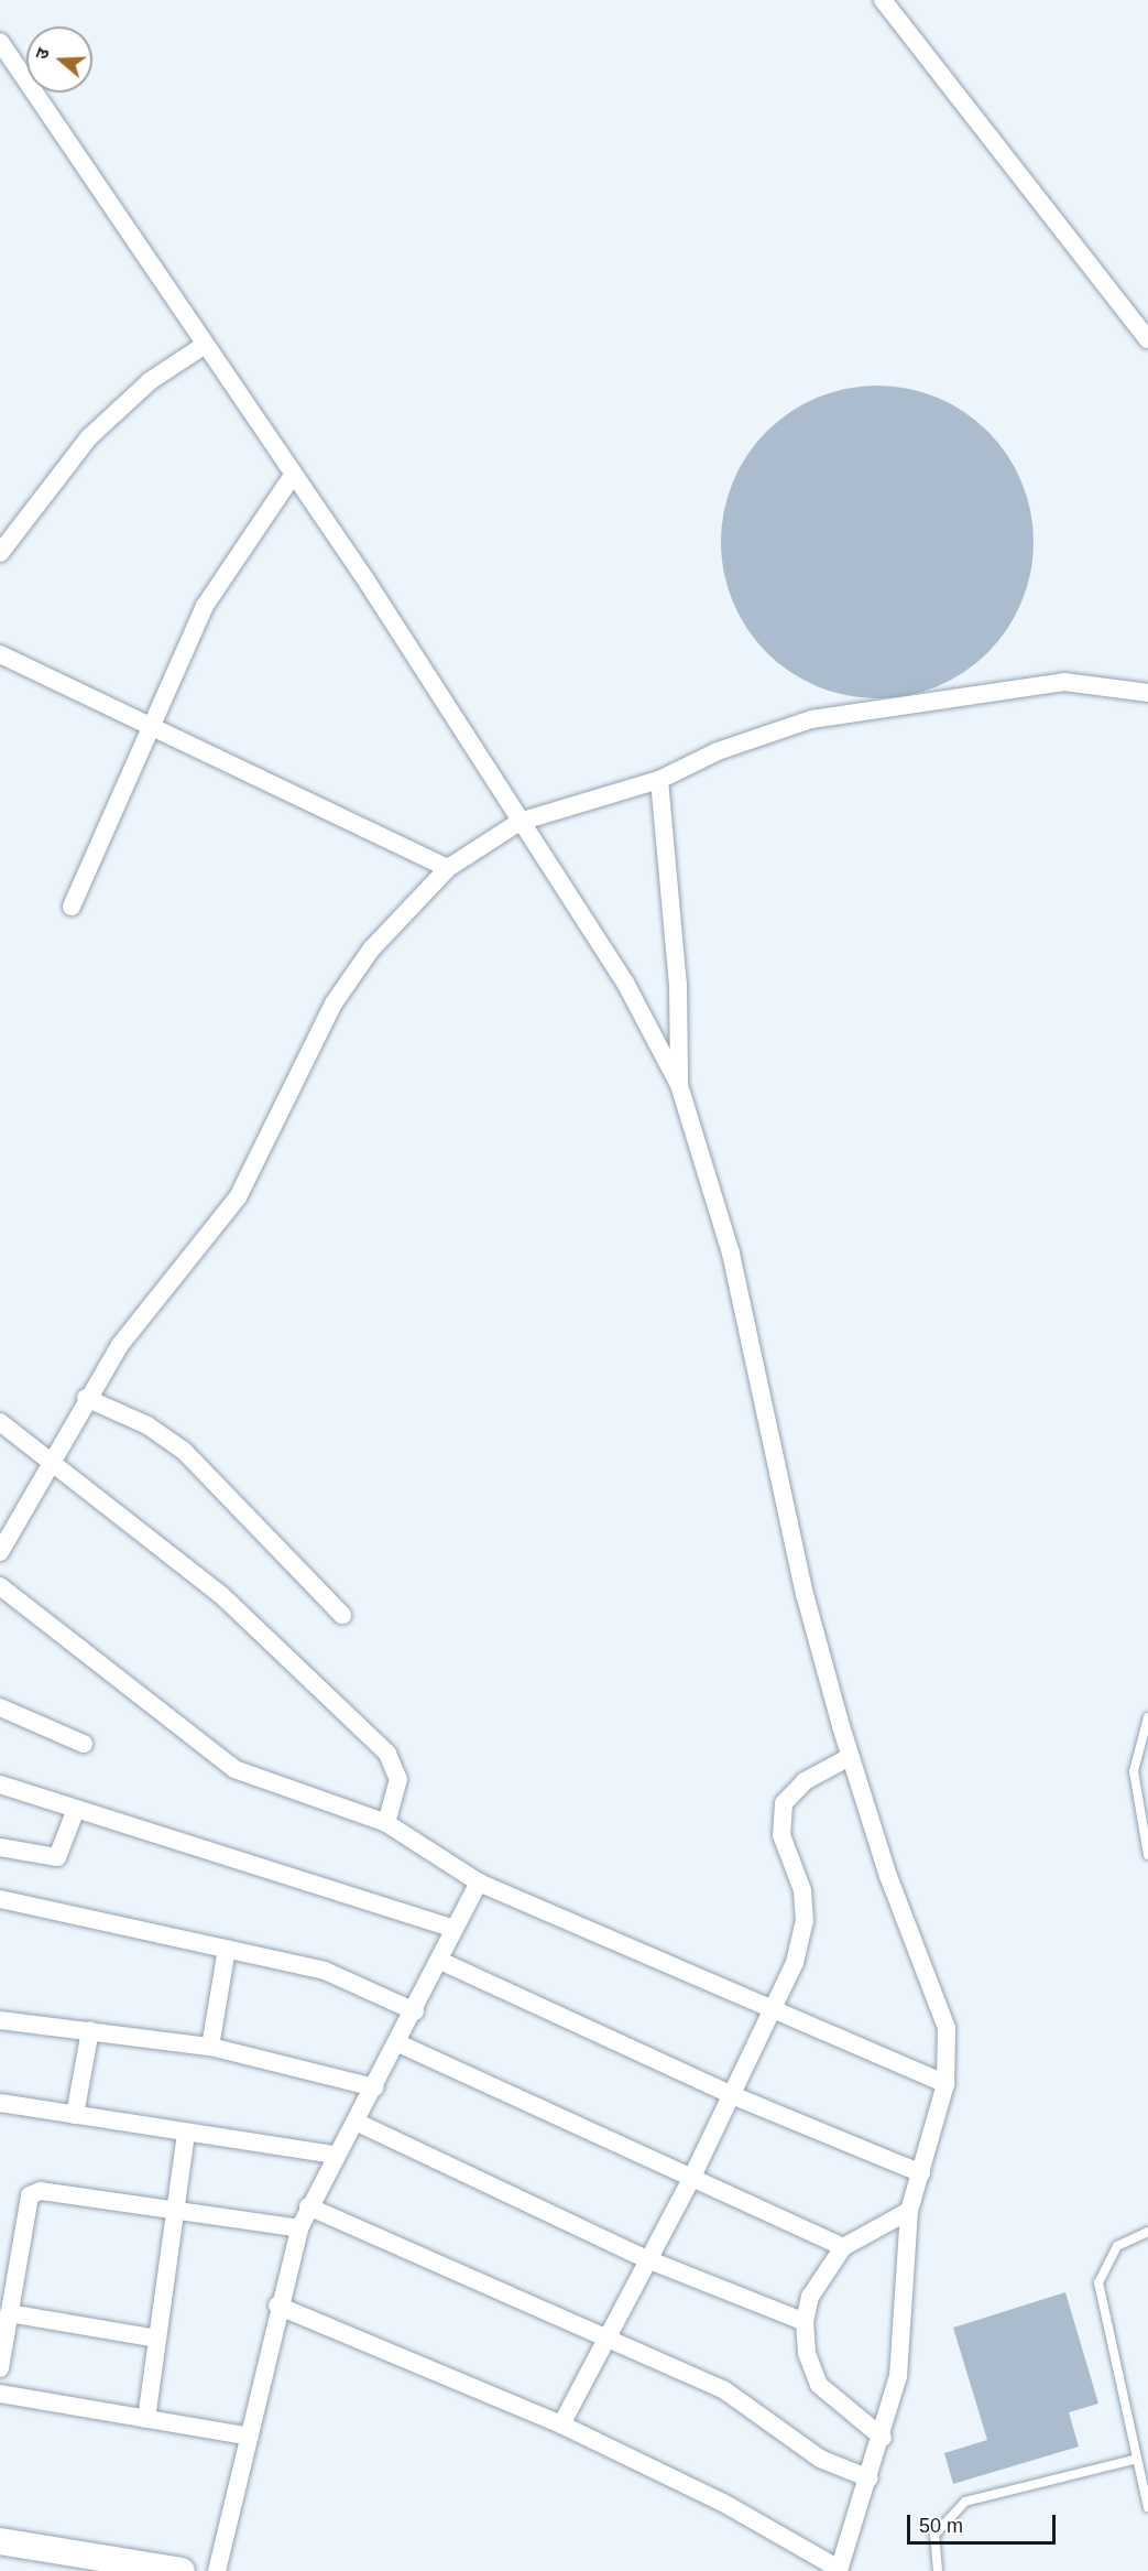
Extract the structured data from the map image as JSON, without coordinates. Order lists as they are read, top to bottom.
{
  "scale_bar": "50 m",
  "north": "left"
}
